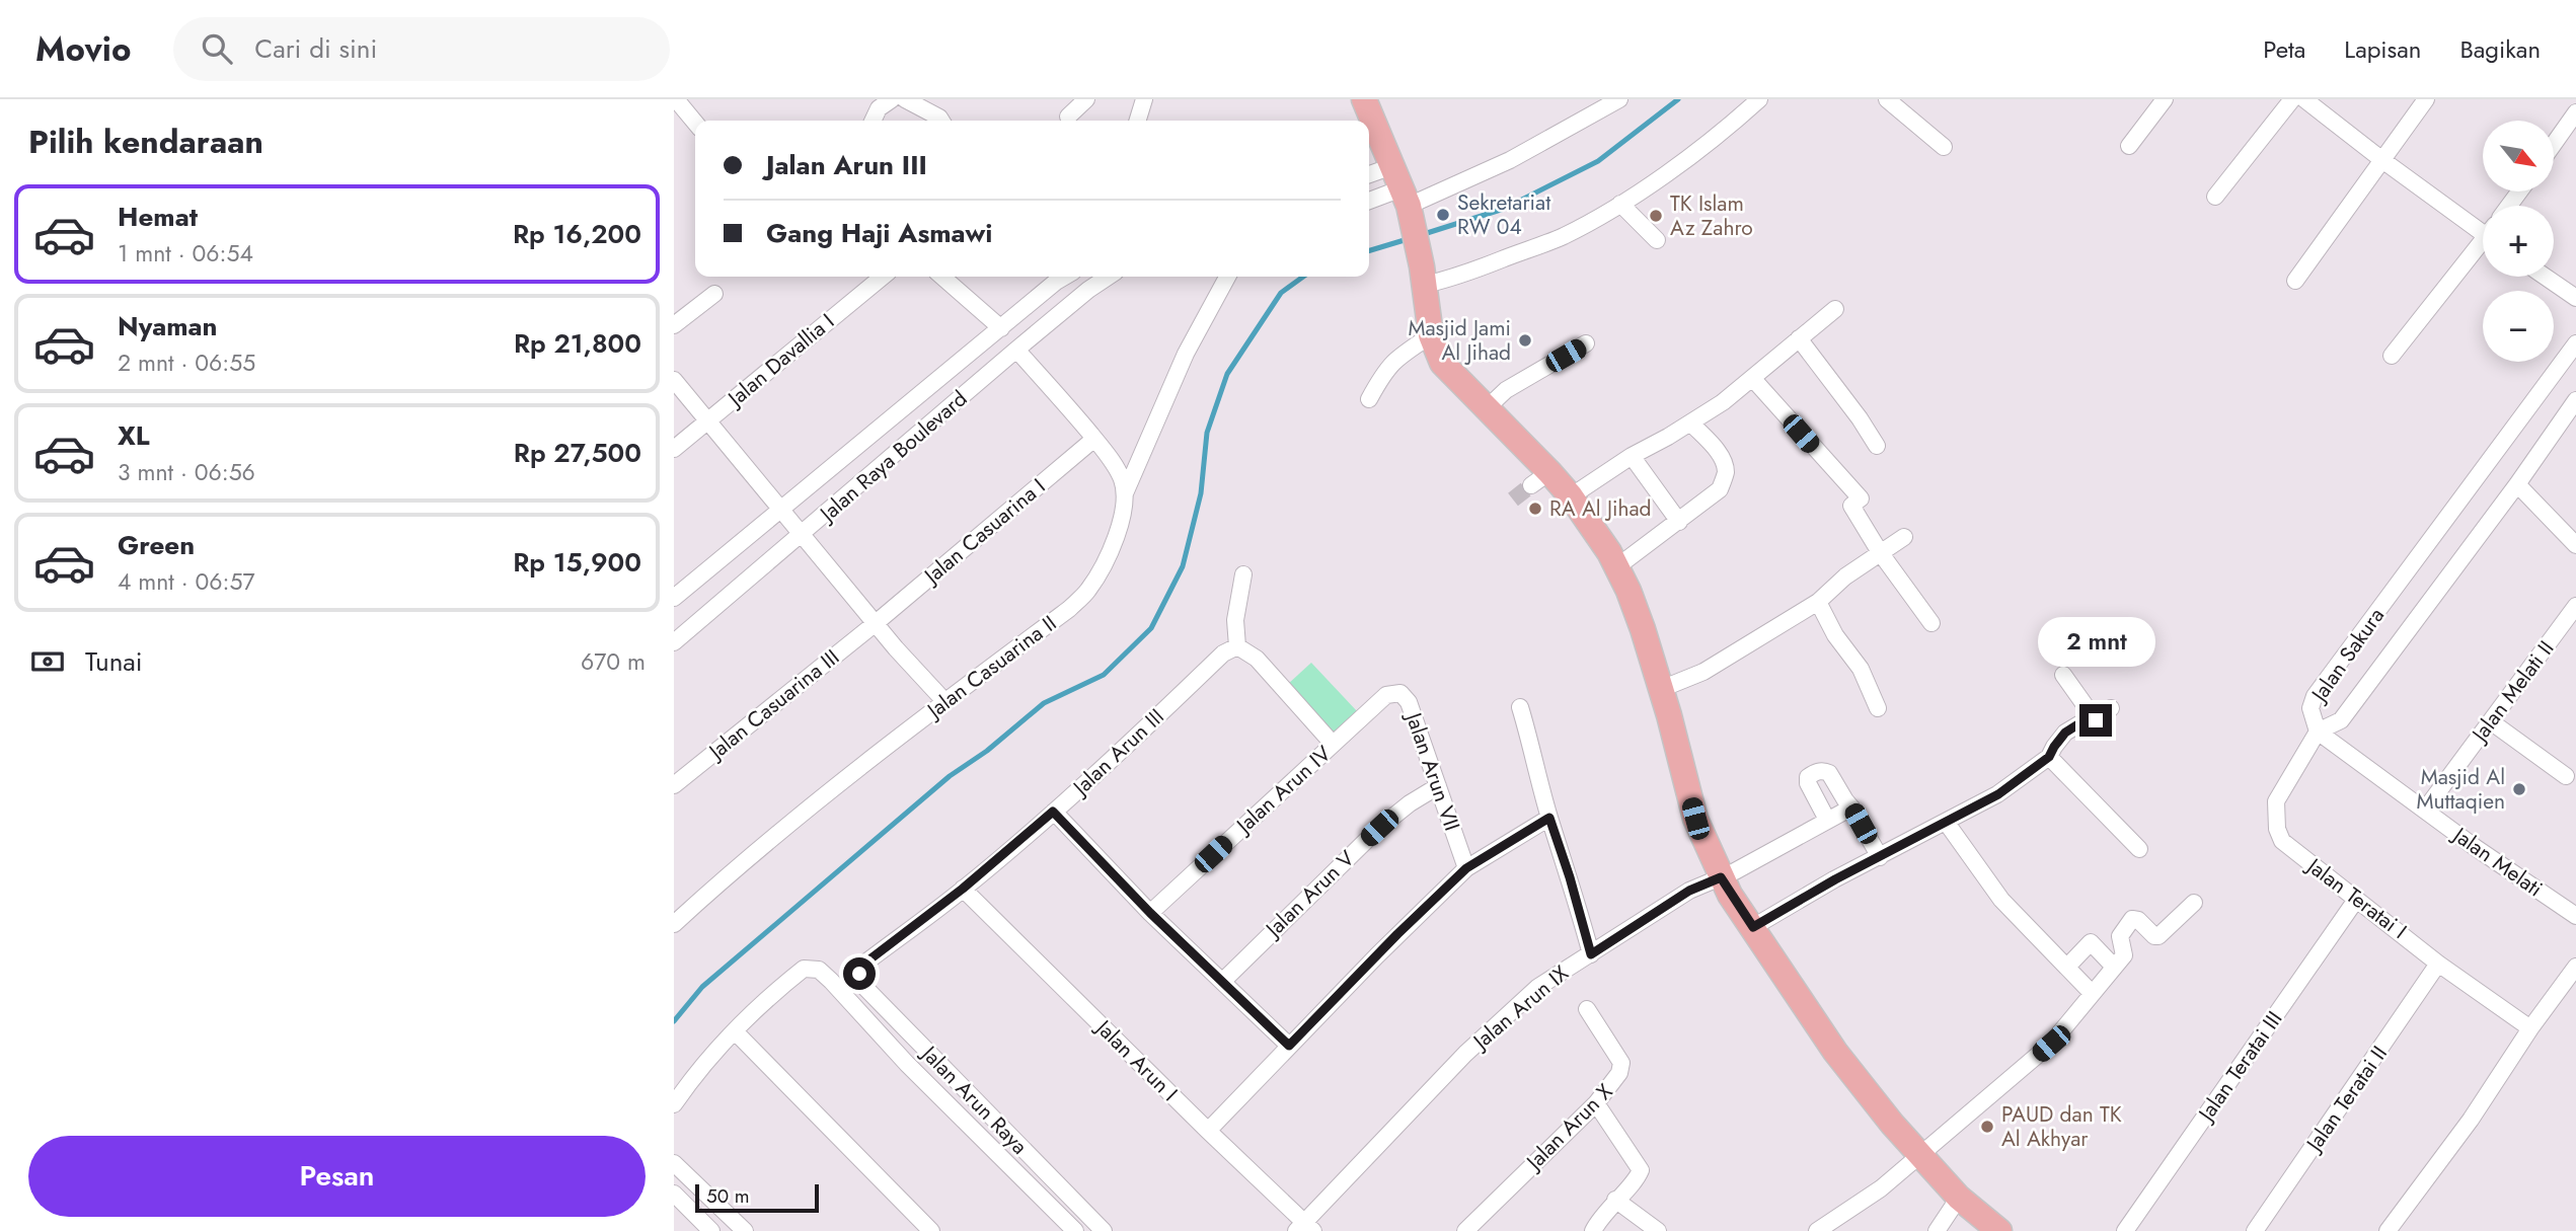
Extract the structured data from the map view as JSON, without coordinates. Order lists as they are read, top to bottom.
{
  "streets": {
    "street": [
      "Jalan Davallia I",
      "Jalan Raya Boulevard",
      "Jalan Casuarina I",
      "Jalan Sakura",
      "Jalan Casuarina II",
      "Jalan Melati II",
      "Jalan Casuarina III",
      "Jalan Arun III",
      "Jalan Arun VII",
      "Jalan Arun IV",
      "Jalan Melati",
      "Jalan Arun V",
      "Jalan Teratai I",
      "Jalan Arun IX",
      "Jalan Arun I",
      "Jalan Teratai III",
      "Jalan Teratai II",
      "Jalan Arun Raya",
      "Jalan Arun X"
    ]
  },
  "crossings": [
    ["Jalan Casuarina I", "Jalan Casuarina III"],
    ["Jalan Sakura", "Jalan Melati"],
    ["Jalan Sakura", "Jalan Teratai I"],
    ["Jalan Melati II", "Jalan Melati"],
    ["Jalan Arun III", "Jalan Arun I"],
    ["Jalan Arun III", "Jalan Arun Raya"],
    ["Jalan Arun VII", "Jalan Arun IV"],
    ["Jalan Arun VII", "Jalan Arun V"],
    ["Jalan Melati", "Jalan Teratai I"],
    ["Jalan Teratai I", "Jalan Teratai III"],
    ["Jalan Teratai I", "Jalan Teratai II"],
    ["Jalan Arun IX", "Jalan Arun I"]
  ],
  "places": [
    "Sekretariat RW 04",
    "TK Islam Az Zahro",
    "Masjid Jami Al Jihad",
    "RA Al Jihad",
    "Masjid Al Muttaqien",
    "PAUD dan TK Al Akhyar"
  ],
  "scale_bar": "50 m",
  "north": "bottom right",
  "page": {
    "header": "Movio",
    "search": "Cari di sini",
    "nav": ["Peta", "Lapisan", "Bagikan"],
    "heading": "Pilih kendaraan",
    "map_buttons": ["+", "−"],
    "banner": ["Jalan Arun III", "Gang Haji Asmawi"],
    "list": [
      {
        "name": "Hemat",
        "note": "1 mnt · 06:54",
        "value": "Rp 16,200"
      },
      {
        "name": "Nyaman",
        "note": "2 mnt · 06:55",
        "value": "Rp 21,800"
      },
      {
        "name": "XL",
        "note": "3 mnt · 06:56",
        "value": "Rp 27,500"
      },
      {
        "name": "Green",
        "note": "4 mnt · 06:57",
        "value": "Rp 15,900"
      }
    ],
    "bubble": "2 mnt",
    "pay": ["Tunai", "670 m"],
    "buttons": "Pesan",
    "scale": "50 m"
  }
}
